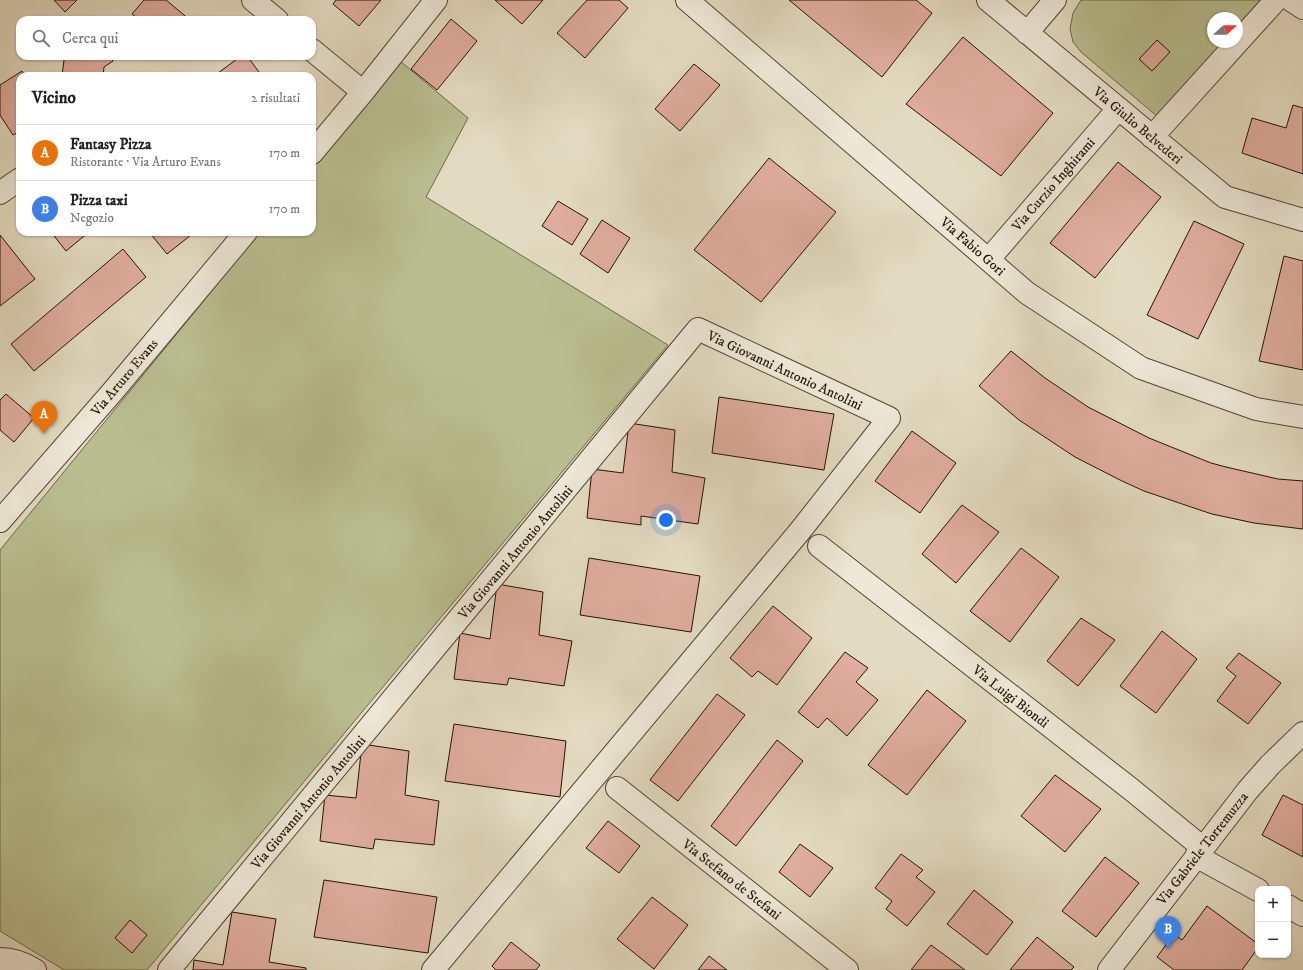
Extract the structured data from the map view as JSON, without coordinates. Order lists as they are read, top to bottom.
{
  "streets": {
    "street": [
      "Via Giulio Belvederi",
      "Via Curzio Inghirami",
      "Via Fabio Gori",
      "Via Giovanni Antonio Antolini",
      "Via Arturo Evans",
      "Via Luigi Biondi",
      "Via Gabriele Torremuzza",
      "Via Stefano de Stefani"
    ]
  },
  "crossings": [
    ["Via Giulio Belvederi", "Via Curzio Inghirami"],
    ["Via Curzio Inghirami", "Via Fabio Gori"],
    ["Via Luigi Biondi", "Via Gabriele Torremuzza"]
  ],
  "north": "right",
  "page": {
    "search": "Cerca qui",
    "heading": ["Vicino", "2 risultati"],
    "list": [
      {
        "mark": "A",
        "name": "Fantasy Pizza",
        "note": "Ristorante · Via Arturo Evans",
        "value": "170 m"
      },
      {
        "mark": "B",
        "name": "Pizza taxi",
        "note": "Negozio",
        "value": "170 m"
      }
    ],
    "pins": ["A", "B"],
    "map_buttons": ["+", "−"]
  }
}
